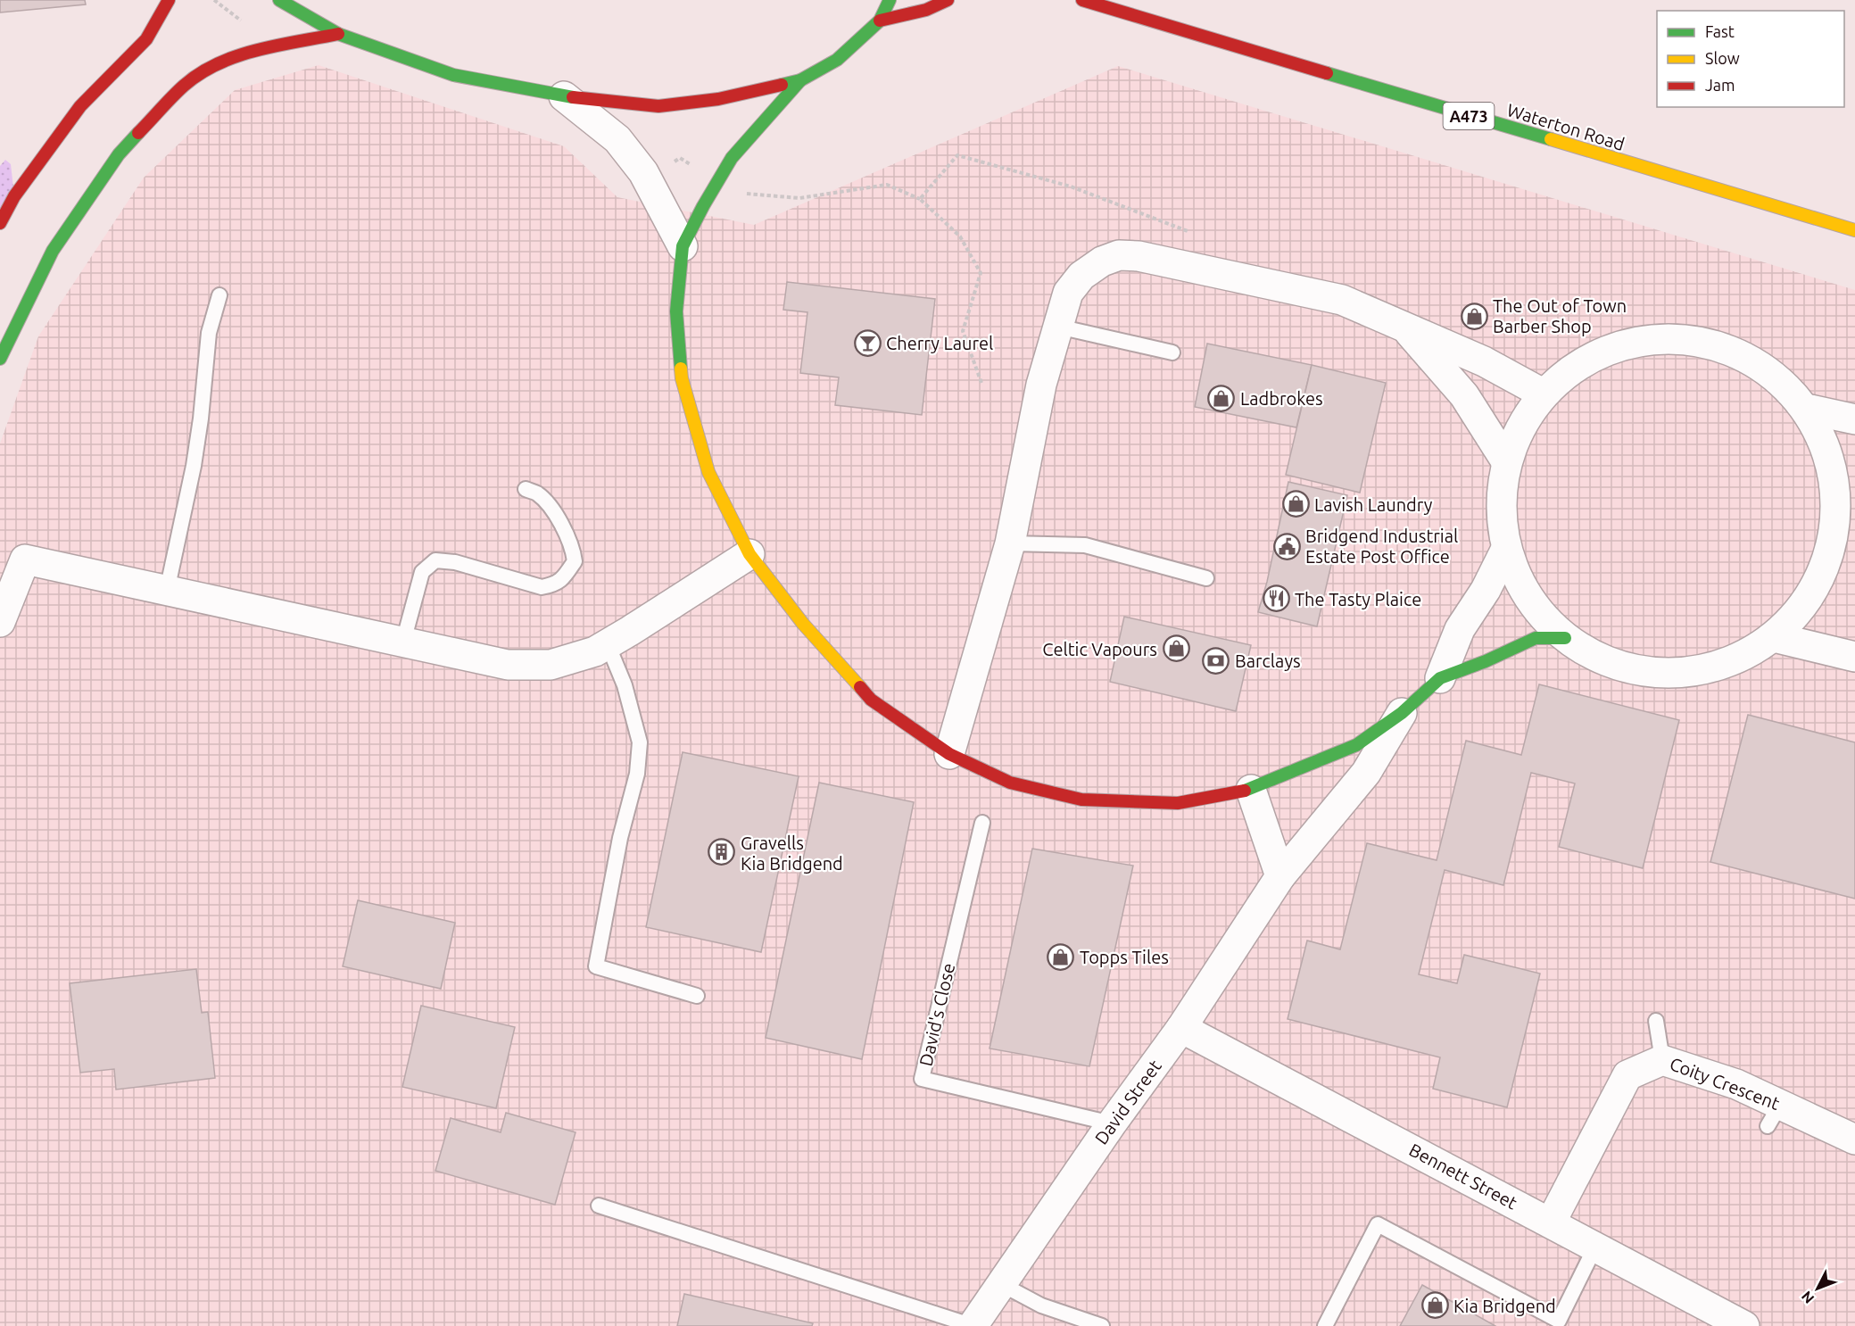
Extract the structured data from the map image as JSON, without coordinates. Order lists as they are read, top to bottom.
{
  "streets": {
    "main road": ["A473", "Waterton Road"],
    "street": ["Coity Crescent", "David Street", "Bennett Street"],
    "lane": ["David's Close"]
  },
  "crossings": [
    ["David's Close", "David Street"],
    ["Coity Crescent", "Bennett Street"],
    ["David Street", "Bennett Street"]
  ],
  "places": {
    "shop": [
      "The Out of Town Barber Shop",
      "Ladbrokes",
      "Lavish Laundry",
      "Celtic Vapours",
      "Topps Tiles",
      "Kia Bridgend"
    ],
    "bar": ["Cherry Laurel"],
    "public building": ["Bridgend Industrial Estate Post Office"],
    "restaurant": ["The Tasty Plaice"],
    "bank": ["Barclays"],
    "building": ["Gravells Kia Bridgend"]
  },
  "legend": ["Fast", "Slow", "Jam"],
  "north": "bottom left"
}
